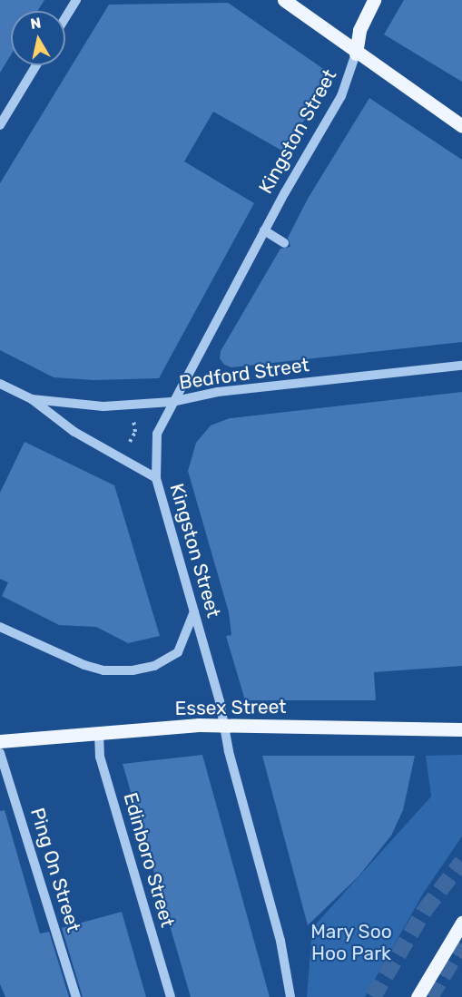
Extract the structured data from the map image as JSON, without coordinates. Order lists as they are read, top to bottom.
{
  "streets": {
    "main road": ["Essex Street"],
    "street": [
      "Kingston Street",
      "Bedford Street",
      "Edinboro Street",
      "Ping On Street"
    ]
  },
  "crossings": [
    ["Kingston Street", "Bedford Street"],
    ["Kingston Street", "Essex Street"],
    ["Essex Street", "Edinboro Street"]
  ],
  "parks": ["Mary Soo Hoo Park"],
  "north": "top"
}
